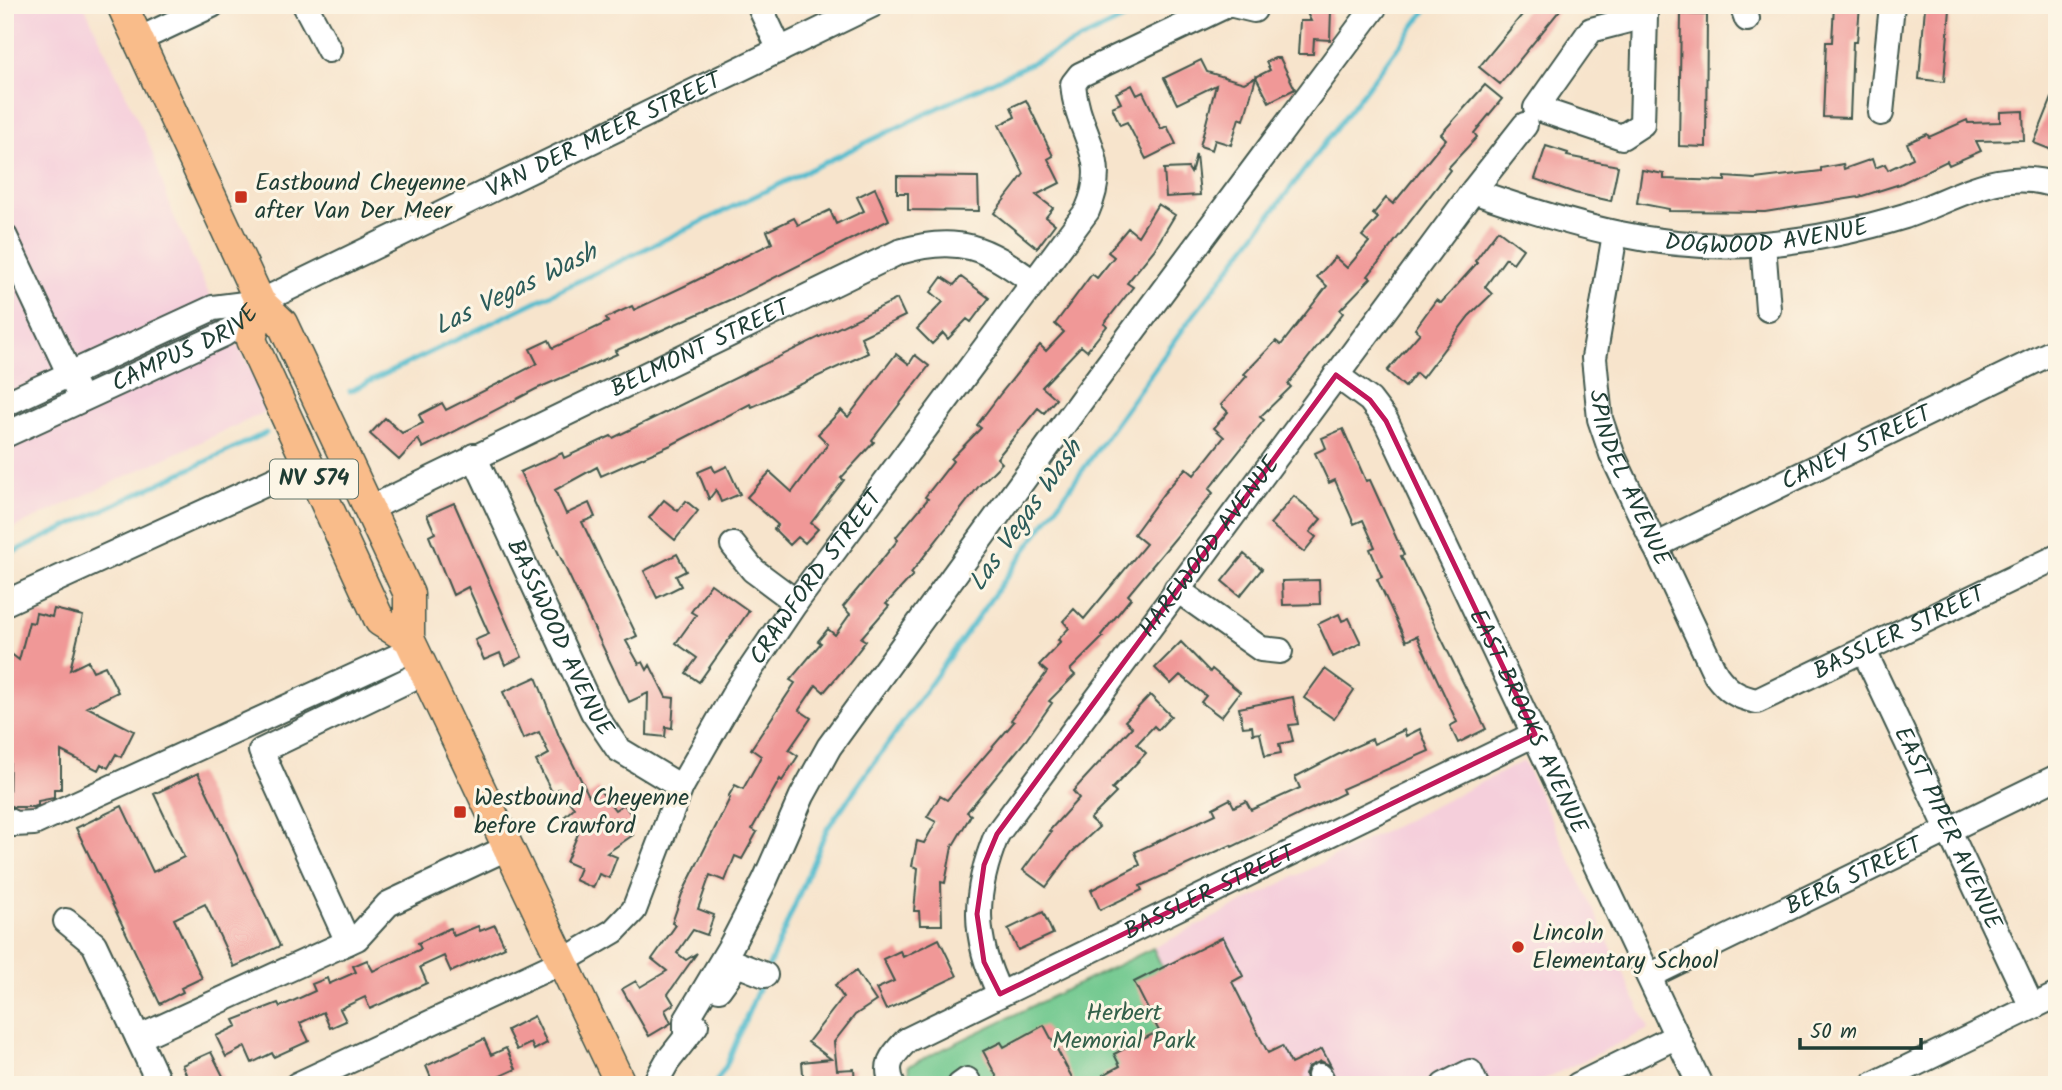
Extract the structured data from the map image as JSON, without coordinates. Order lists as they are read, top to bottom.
{
  "streets": {
    "main road": ["NV 574"],
    "street": [
      "VAN DER MEER STREET",
      "DOGWOOD AVENUE",
      "CAMPUS DRIVE",
      "BELMONT STREET",
      "CANEY STREET",
      "SPINDEL AVENUE",
      "HAREWOOD AVENUE",
      "CRAWFORD STREET",
      "BASSLER STREET",
      "BASSWOOD AVENUE",
      "EAST BROOKS AVENUE",
      "EAST PIPER AVENUE",
      "BERG STREET"
    ]
  },
  "crossings": [
    ["VAN DER MEER STREET", "CAMPUS DRIVE"],
    ["VAN DER MEER STREET", "NV 574"],
    ["DOGWOOD AVENUE", "SPINDEL AVENUE"],
    ["DOGWOOD AVENUE", "HAREWOOD AVENUE"],
    ["CAMPUS DRIVE", "NV 574"],
    ["BELMONT STREET", "NV 574"],
    ["BELMONT STREET", "CRAWFORD STREET"],
    ["BELMONT STREET", "BASSWOOD AVENUE"],
    ["CANEY STREET", "SPINDEL AVENUE"],
    ["SPINDEL AVENUE", "BASSLER STREET"],
    ["NV 574", "CRAWFORD STREET"],
    ["HAREWOOD AVENUE", "BASSLER STREET"],
    ["HAREWOOD AVENUE", "EAST BROOKS AVENUE"],
    ["CRAWFORD STREET", "BASSWOOD AVENUE"],
    ["BASSLER STREET", "EAST BROOKS AVENUE"],
    ["BASSLER STREET", "EAST PIPER AVENUE"],
    ["EAST BROOKS AVENUE", "BERG STREET"],
    ["EAST PIPER AVENUE", "BERG STREET"]
  ],
  "water": ["Las Vegas Wash"],
  "parks": ["Herbert Memorial Park"],
  "places": {
    "transit": ["Eastbound Cheyenne after Van Der Meer", "Westbound Cheyenne before Crawford"],
    "other": ["Lincoln Elementary School"]
  },
  "scale_bar": "50 m"
}
